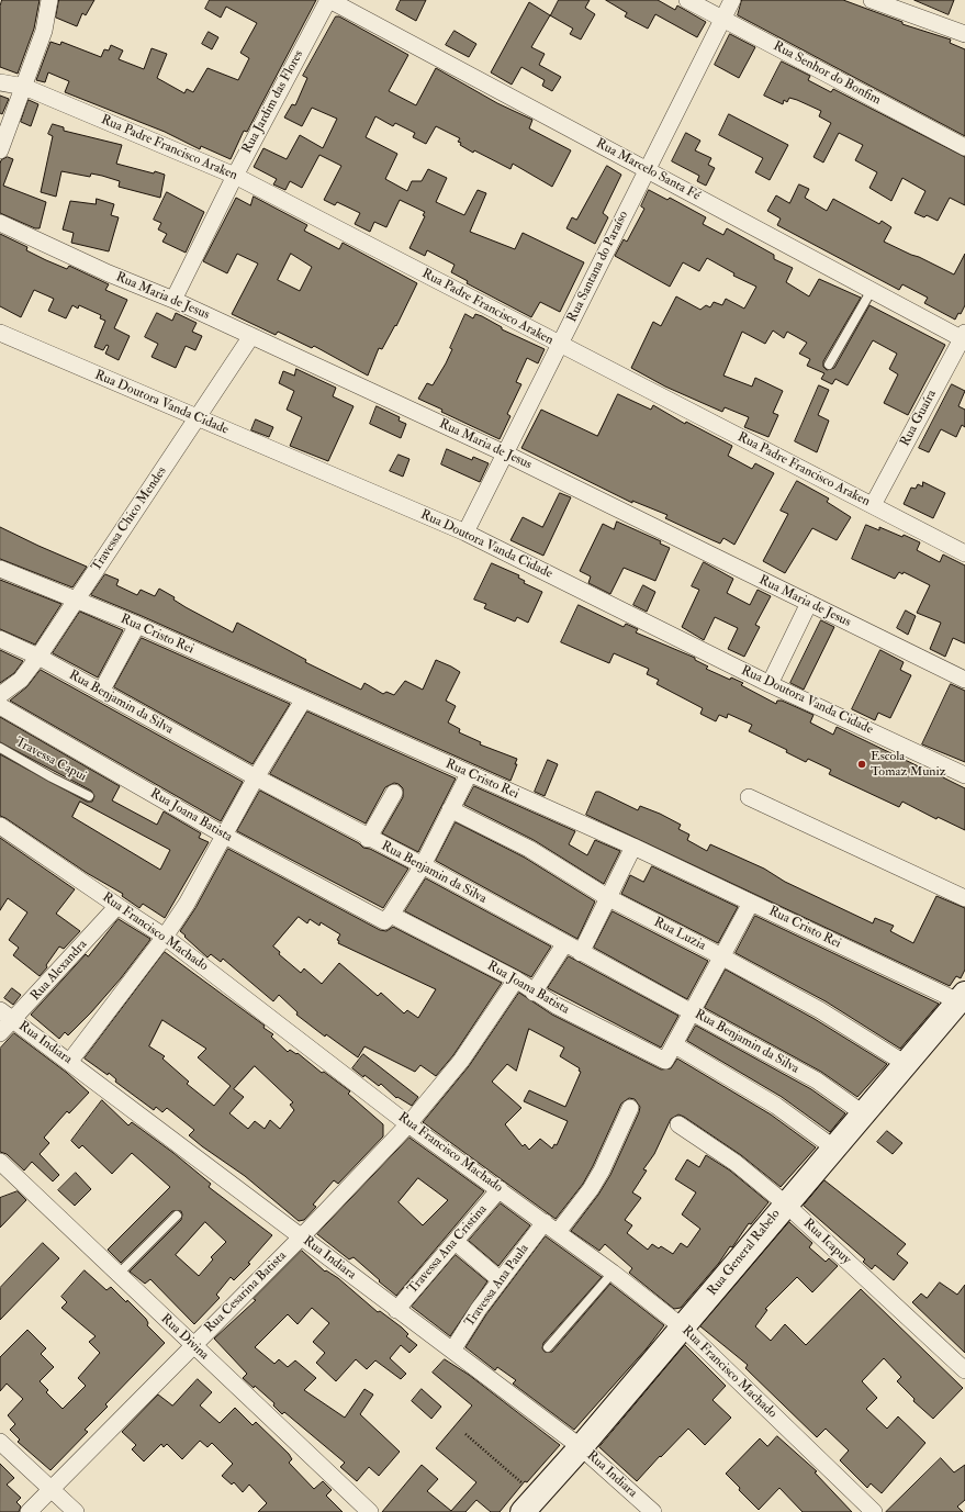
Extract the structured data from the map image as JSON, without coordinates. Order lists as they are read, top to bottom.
{
  "streets": {
    "street": [
      "Rua Senhor do Bonfim",
      "Rua Jardim das Flores",
      "Rua Padre Francisco Araken",
      "Rua Marcelo Santa Fé",
      "Rua Santana do Paraíso",
      "Rua Maria de Jesus",
      "Rua Doutora Vanda Cidade",
      "Rua Guaíra",
      "Travessa Chico Mendes",
      "Rua Cristo Rei",
      "Rua Benjamin da Silva",
      "Rua Joana Batista",
      "Rua Francisco Machado",
      "Rua Luzia",
      "Rua Alexandra",
      "Rua Indiara",
      "Rua Icapuy",
      "Travessa Ana Cristina",
      "Rua General Rabelo",
      "Travessa Ana Paula",
      "Rua Cesarina Batista",
      "Rua Divina"
    ],
    "lane": ["Travessa Capui"]
  },
  "crossings": [
    ["Rua Senhor do Bonfim", "Rua Santana do Paraíso"],
    ["Rua Jardim das Flores", "Rua Padre Francisco Araken"],
    ["Rua Jardim das Flores", "Rua Marcelo Santa Fé"],
    ["Rua Jardim das Flores", "Rua Maria de Jesus"],
    ["Rua Padre Francisco Araken", "Rua Santana do Paraíso"],
    ["Rua Padre Francisco Araken", "Rua Guaíra"],
    ["Rua Marcelo Santa Fé", "Rua Santana do Paraíso"],
    ["Rua Marcelo Santa Fé", "Rua Guaíra"],
    ["Rua Santana do Paraíso", "Rua Maria de Jesus"],
    ["Rua Santana do Paraíso", "Rua Doutora Vanda Cidade"],
    ["Rua Maria de Jesus", "Travessa Chico Mendes"],
    ["Rua Doutora Vanda Cidade", "Travessa Chico Mendes"],
    ["Travessa Chico Mendes", "Rua Cristo Rei"],
    ["Travessa Chico Mendes", "Rua Benjamin da Silva"],
    ["Rua Cristo Rei", "Rua General Rabelo"],
    ["Rua Benjamin da Silva", "Rua General Rabelo"],
    ["Rua Joana Batista", "Rua Cesarina Batista"],
    ["Rua Francisco Machado", "Rua Alexandra"],
    ["Rua Francisco Machado", "Travessa Ana Cristina"],
    ["Rua Francisco Machado", "Rua General Rabelo"],
    ["Rua Francisco Machado", "Travessa Ana Paula"],
    ["Rua Francisco Machado", "Rua Cesarina Batista"],
    ["Rua Luzia", "Rua General Rabelo"],
    ["Rua Alexandra", "Rua Indiara"],
    ["Rua Indiara", "Travessa Ana Cristina"],
    ["Rua Indiara", "Rua General Rabelo"],
    ["Rua Indiara", "Travessa Ana Paula"],
    ["Rua Indiara", "Rua Cesarina Batista"],
    ["Rua Icapuy", "Rua General Rabelo"],
    ["Rua Cesarina Batista", "Rua Divina"]
  ],
  "places": ["Escola Tomaz Muniz"]
}
